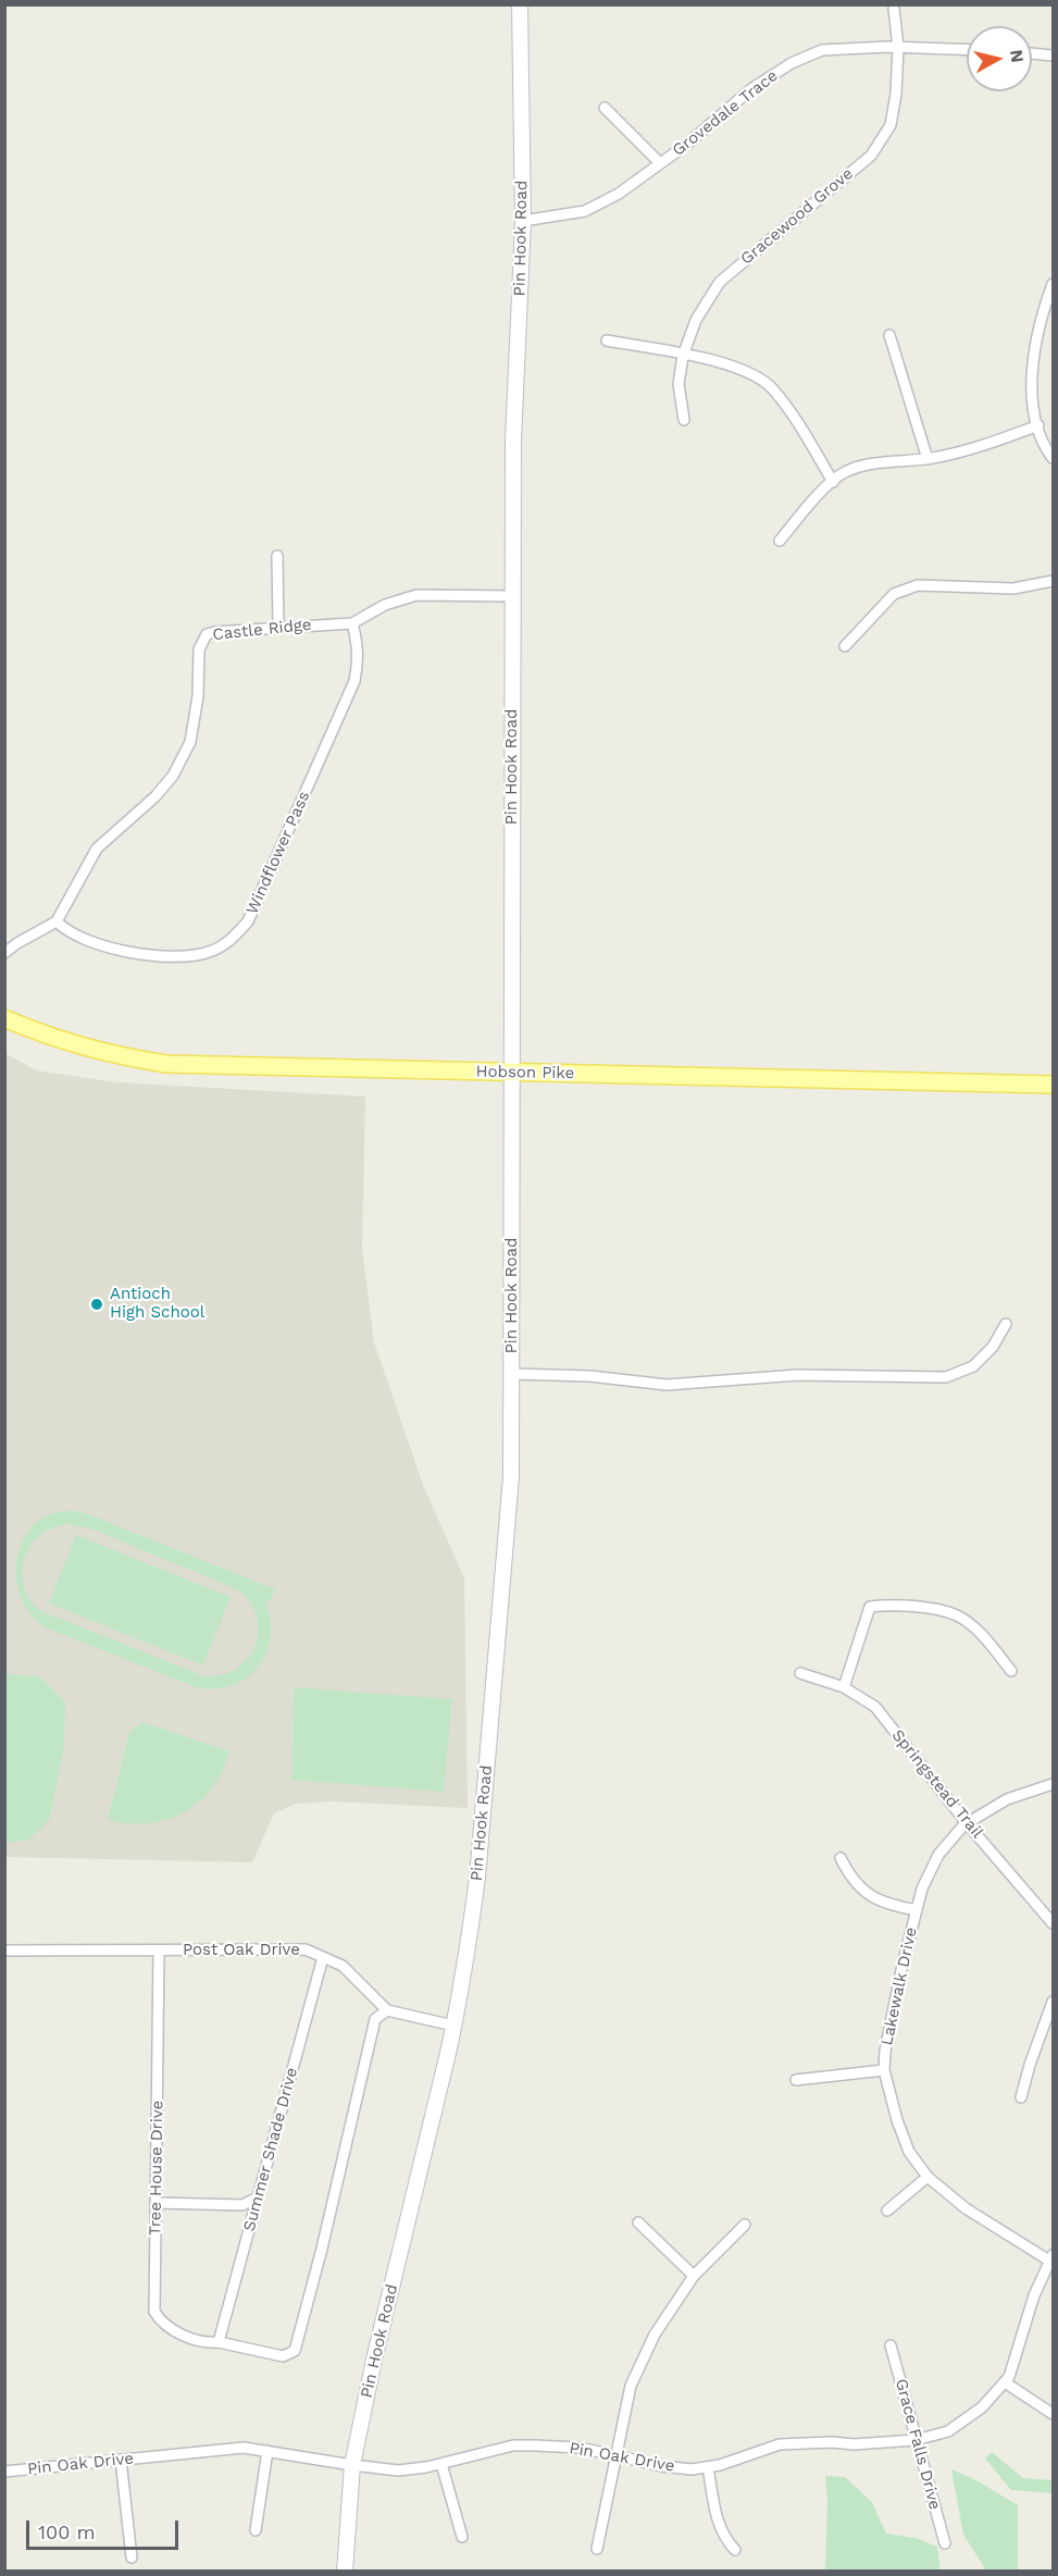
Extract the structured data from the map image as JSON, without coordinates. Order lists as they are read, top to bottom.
{
  "streets": {
    "main road": ["Hobson Pike"],
    "street": [
      "Grovedale Trace",
      "Gracewood Grove",
      "Pin Hook Road",
      "Castle Ridge",
      "Windflower Pass",
      "Springstead Trail",
      "Post Oak Drive",
      "Lakewalk Drive",
      "Summer Shade Drive",
      "Tree House Drive",
      "Grace Falls Drive",
      "Pin Oak Drive"
    ]
  },
  "crossings": [
    ["Grovedale Trace", "Gracewood Grove"],
    ["Grovedale Trace", "Pin Hook Road"],
    ["Pin Hook Road", "Castle Ridge"],
    ["Pin Hook Road", "Hobson Pike"],
    ["Pin Hook Road", "Pin Oak Drive"],
    ["Castle Ridge", "Windflower Pass"],
    ["Springstead Trail", "Lakewalk Drive"],
    ["Post Oak Drive", "Summer Shade Drive"],
    ["Post Oak Drive", "Tree House Drive"],
    ["Lakewalk Drive", "Pin Oak Drive"],
    ["Summer Shade Drive", "Tree House Drive"],
    ["Grace Falls Drive", "Pin Oak Drive"]
  ],
  "places": ["Antioch High School"],
  "scale_bar": "100 m",
  "north": "right"
}
